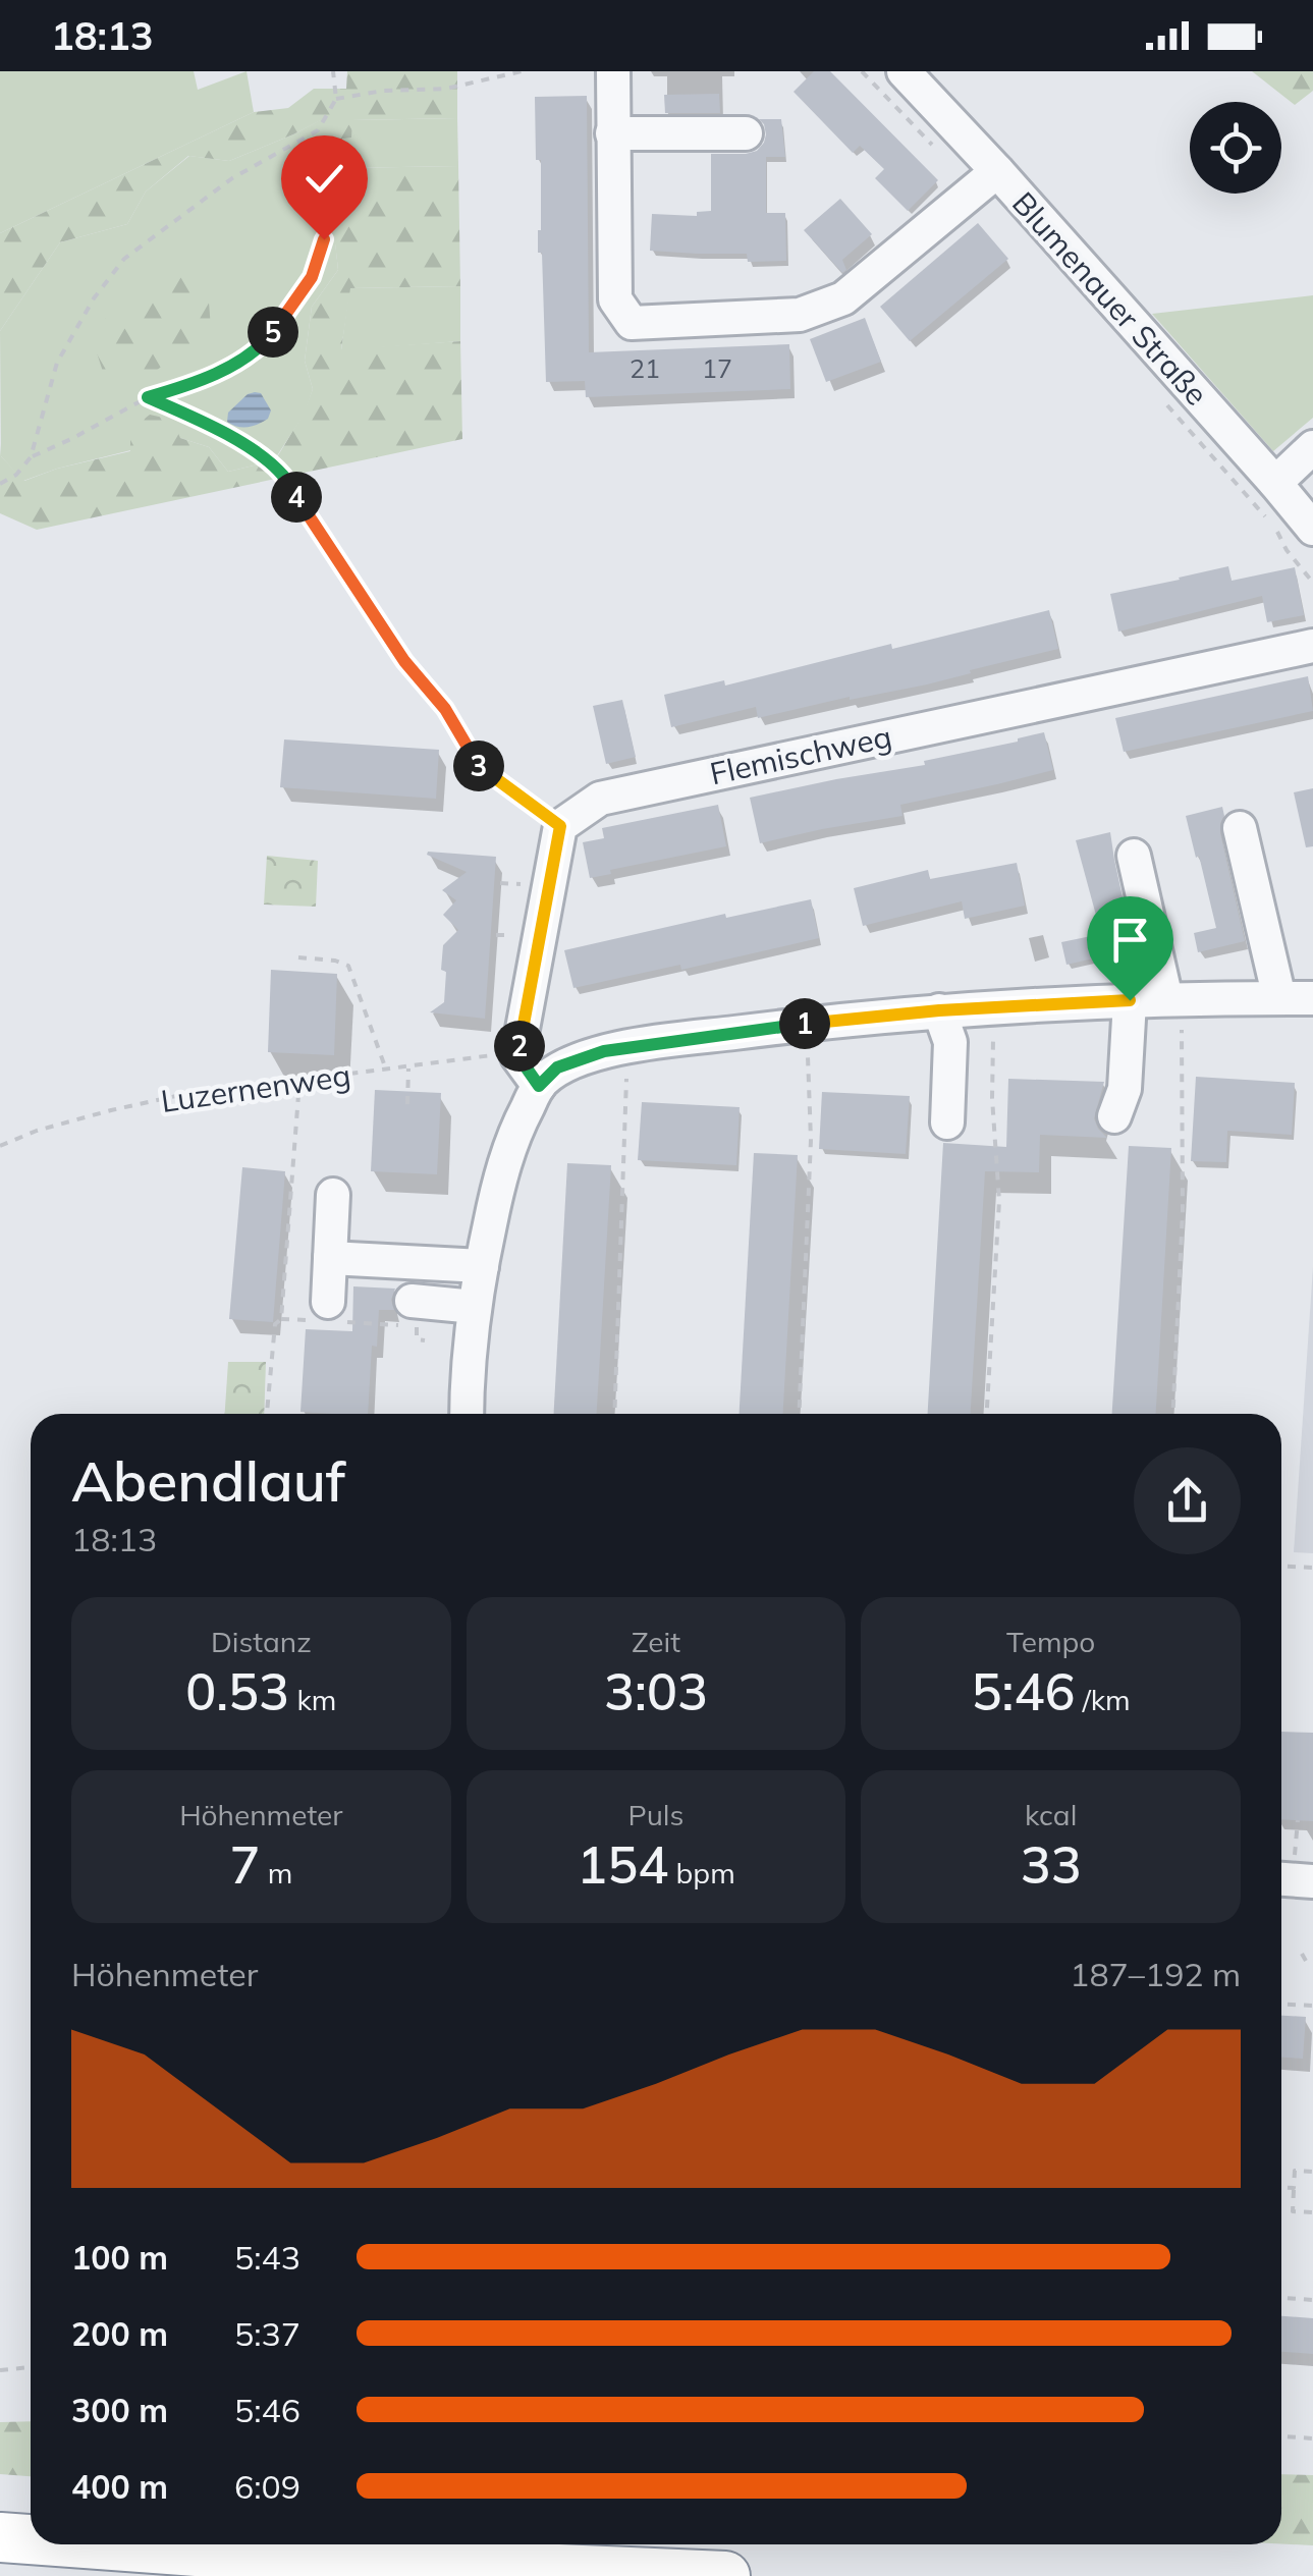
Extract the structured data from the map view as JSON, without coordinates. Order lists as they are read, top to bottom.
{
  "streets": {
    "street": ["Blumenauer Straße", "Flemischweg"],
    "path": ["Luzernenweg"]
  },
  "house_numbers": ["21", "17"],
  "page": {
    "status": "18:13",
    "pins": [
      "5",
      "4",
      "3",
      "1",
      "2"
    ],
    "heading": ["Abendlauf", "18:13"],
    "stats": [
      ["Distanz", "0.53 km"],
      ["Zeit", "3:03"],
      ["Tempo", "5:46 /km"],
      ["Höhenmeter", "7 m"],
      ["Puls", "154 bpm"],
      ["kcal", "33"]
    ],
    "chart": ["Höhenmeter", "187–192 m"],
    "list": [
      {
        "name": "100 m",
        "note": "5:43"
      },
      {
        "name": "200 m",
        "note": "5:37"
      },
      {
        "name": "300 m",
        "note": "5:46"
      },
      {
        "name": "400 m",
        "note": "6:09"
      }
    ]
  }
}
